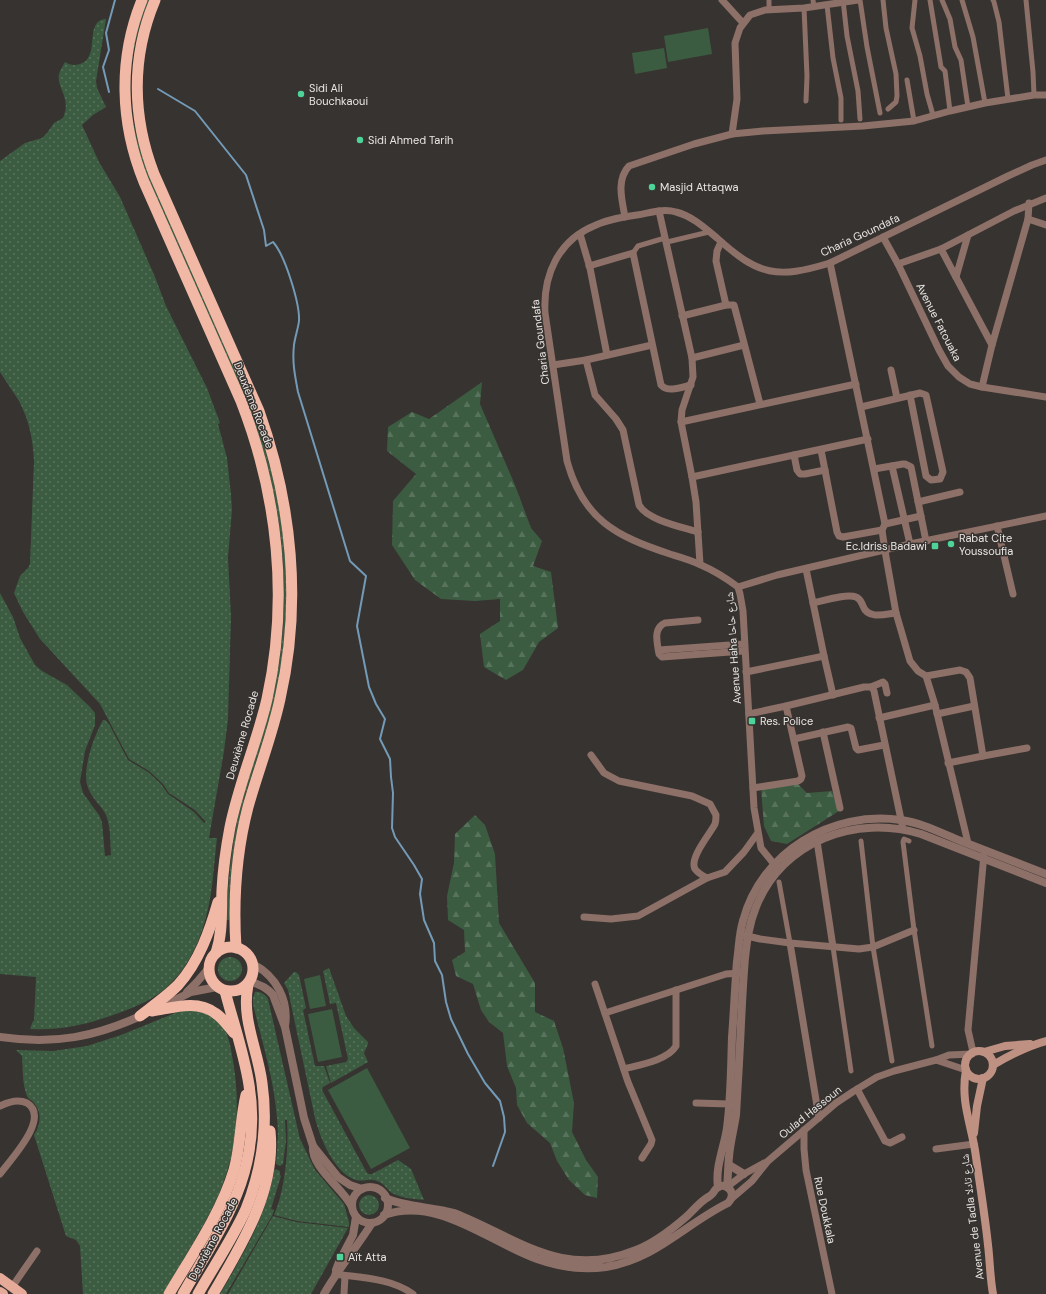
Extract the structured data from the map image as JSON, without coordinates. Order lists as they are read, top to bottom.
{
  "streets": {
    "highway": ["Deuxième Rocade"],
    "main road": ["Avenue de Tadla شارع تادلا"],
    "street": [
      "Charia Goundafa",
      "Avenue Fatouaka",
      "Avenue Haha شارع حاحا",
      "Oulad Hassoun",
      "Rue Doukkala"
    ]
  },
  "crossings": [
    ["Charia Goundafa", "Avenue Fatouaka"],
    ["Charia Goundafa", "Avenue Haha شارع حاحا"],
    ["Oulad Hassoun", "Rue Doukkala"],
    ["Oulad Hassoun", "Avenue de Tadla شارع تادلا"]
  ],
  "places": {
    "other": [
      "Sidi Ali Bouchkaoui",
      "Sidi Ahmed Tarih",
      "Masjid Attaqwa",
      "Rabat Cite Youssoufia"
    ],
    "transit": ["Ec.Idriss Badawi", "Res. Police", "Aït Atta"]
  }
}
